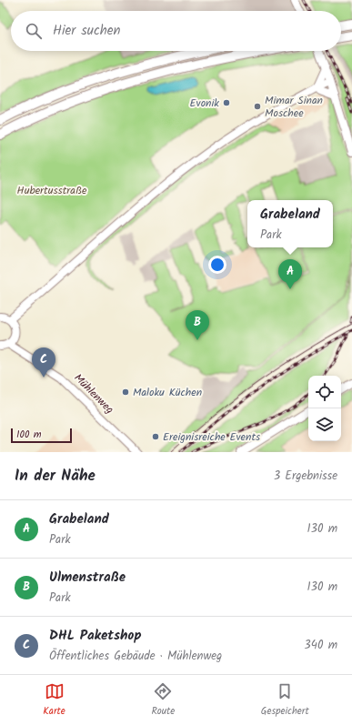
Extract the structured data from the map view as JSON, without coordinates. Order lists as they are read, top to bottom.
{
  "streets": {
    "street": ["Mühlenweg"]
  },
  "parks": ["Hubertusstraße"],
  "places": [
    "Evonik",
    "Mimar Sinan Moschee",
    "Maloku Küchen",
    "Ereignisreiche Events"
  ],
  "scale_bar": "100 m",
  "page": {
    "search": "Hier suchen",
    "popup": ["Grabeland", "Park"],
    "pins": ["A", "B", "C"],
    "scale": "100 m",
    "heading": ["In der Nähe", "3 Ergebnisse"],
    "list": [
      {
        "mark": "A",
        "name": "Grabeland",
        "note": "Park",
        "value": "130 m"
      },
      {
        "mark": "B",
        "name": "Ulmenstraße",
        "note": "Park",
        "value": "130 m"
      },
      {
        "mark": "C",
        "name": "DHL Paketshop",
        "note": "Öffentliches Gebäude · Mühlenweg",
        "value": "340 m"
      }
    ],
    "nav": ["Karte", "Route", "Gespeichert"]
  }
}
